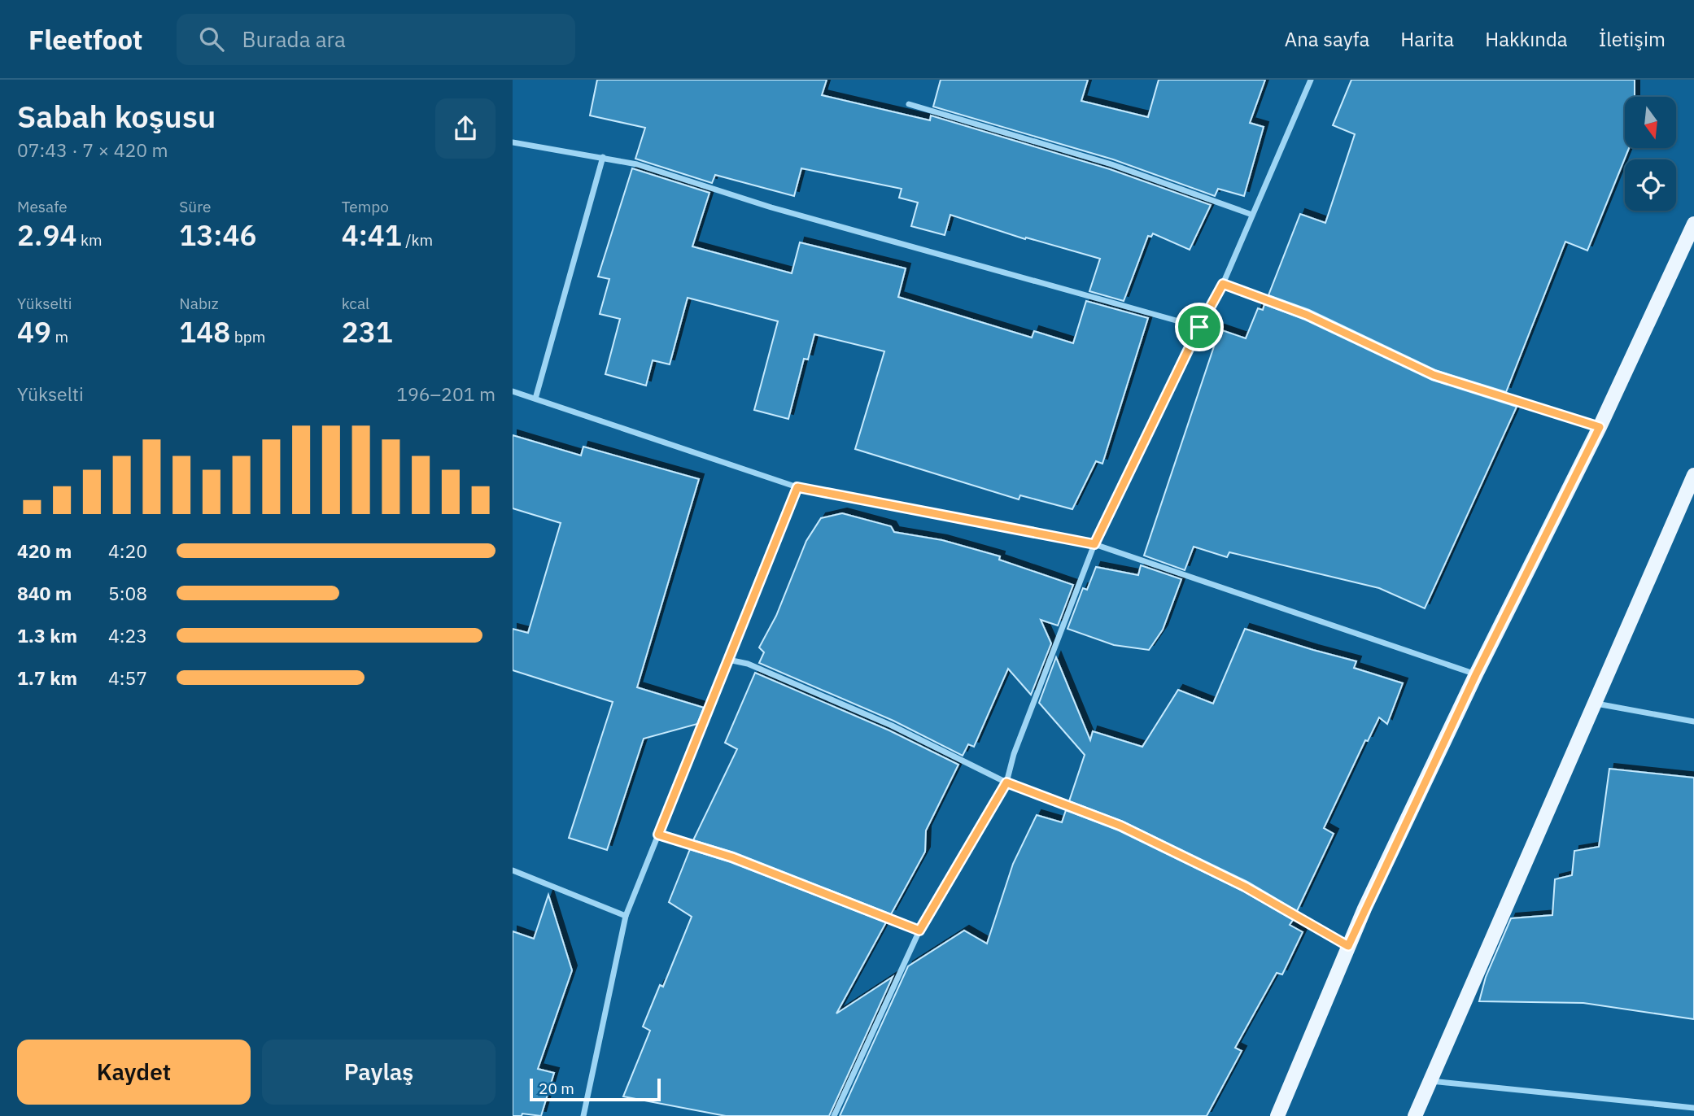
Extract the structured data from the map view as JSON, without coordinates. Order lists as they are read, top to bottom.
{
  "scale_bar": "20 m",
  "north": "bottom",
  "page": {
    "header": "Fleetfoot",
    "search": "Burada ara",
    "nav": [
      "Ana sayfa",
      "Harita",
      "Hakkında",
      "İletişim"
    ],
    "heading": ["Sabah koşusu", "07:43 · 7 × 420 m"],
    "stats": [
      ["Mesafe", "2.94 km"],
      ["Süre", "13:46"],
      ["Tempo", "4:41 /km"],
      ["Yükselti", "49 m"],
      ["Nabız", "148 bpm"],
      ["kcal", "231"]
    ],
    "chart": ["Yükselti", "196–201 m"],
    "list": [
      {
        "name": "420 m",
        "note": "4:20"
      },
      {
        "name": "840 m",
        "note": "5:08"
      },
      {
        "name": "1.3 km",
        "note": "4:23"
      },
      {
        "name": "1.7 km",
        "note": "4:57"
      }
    ],
    "buttons": ["Kaydet", "Paylaş"],
    "scale": "20 m"
  }
}
